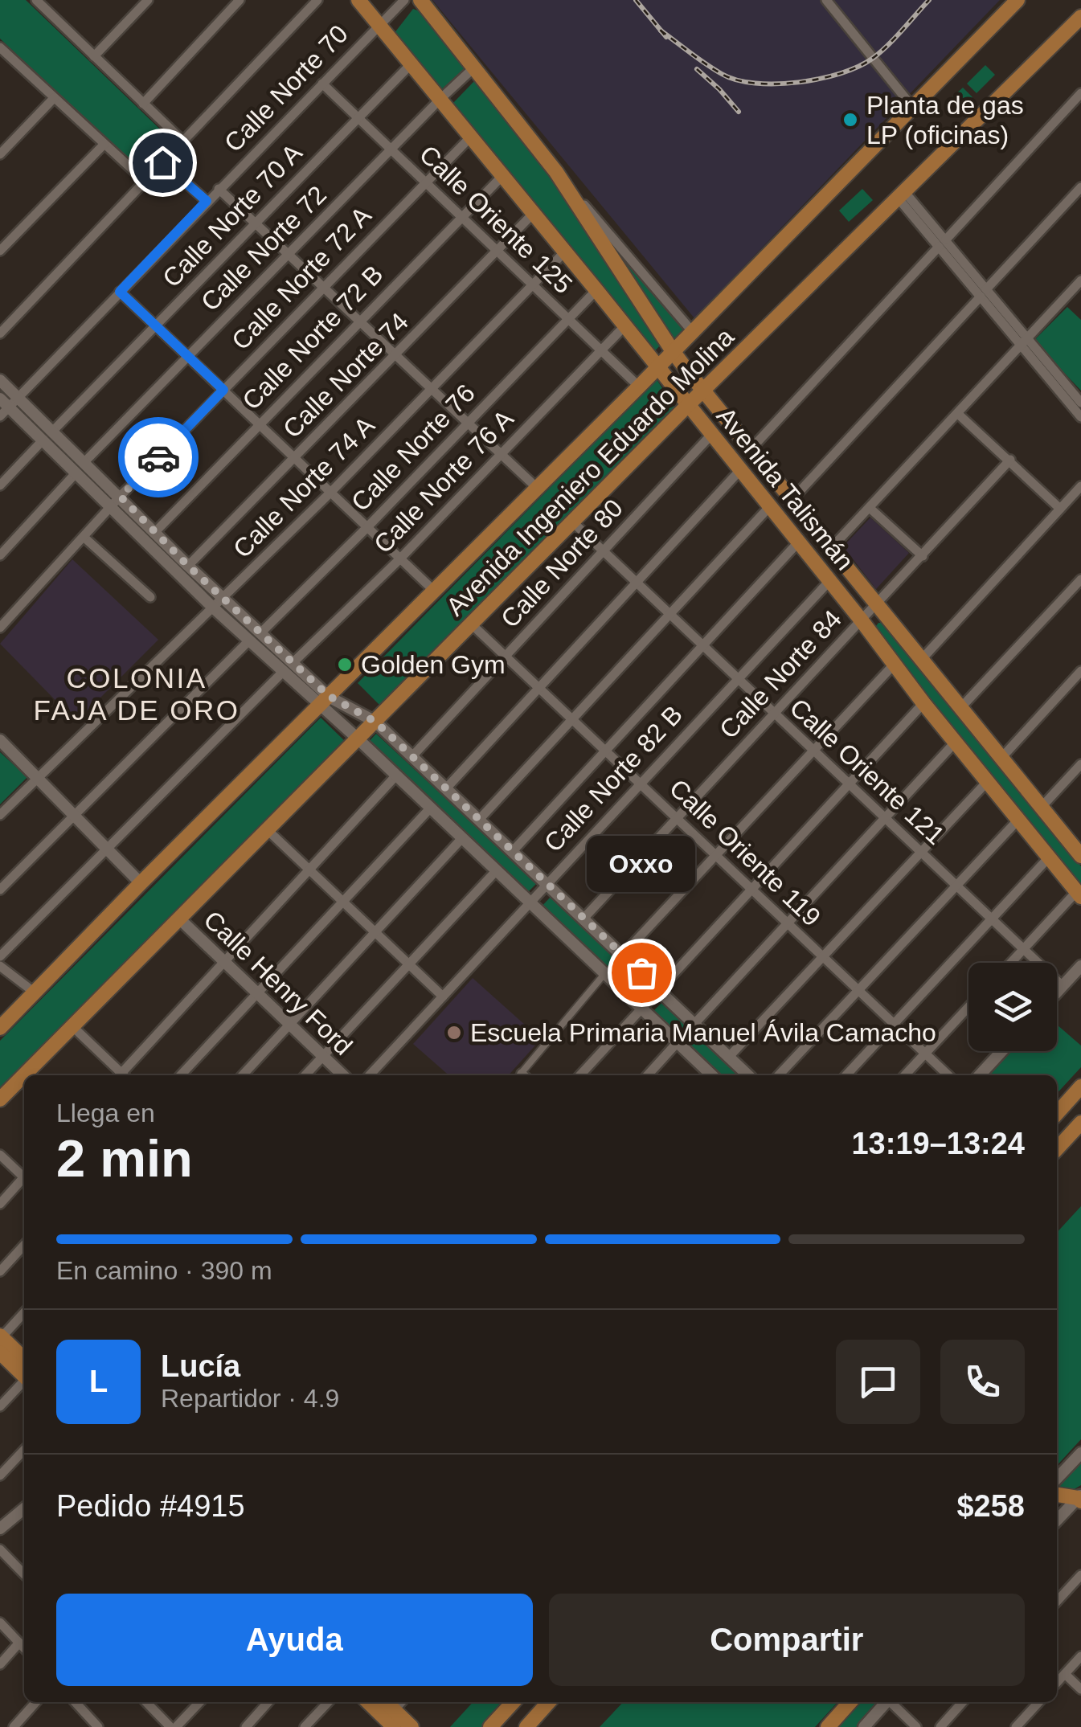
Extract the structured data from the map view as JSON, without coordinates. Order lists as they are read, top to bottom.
{
  "streets": {
    "main road": ["Avenida Ingeniero Eduardo Molina", "Avenida Talismán"],
    "street": [
      "Calle Norte 70",
      "Calle Norte 70 A",
      "Calle Oriente 125",
      "Calle Norte 72",
      "Calle Norte 72 A",
      "Calle Norte 72 B",
      "Calle Norte 74",
      "Calle Norte 76",
      "Calle Norte 76 A",
      "Calle Norte 74 A",
      "Calle Norte 80",
      "Calle Norte 84",
      "Calle Oriente 121",
      "Calle Norte 82 B",
      "Calle Oriente 119",
      "Calle Henry Ford"
    ]
  },
  "crossings": [
    ["Calle Norte 70", "Calle Oriente 125"],
    ["Calle Norte 70", "Avenida Talismán"],
    ["Calle Norte 70 A", "Calle Oriente 125"],
    ["Calle Norte 70 A", "Avenida Talismán"],
    ["Calle Oriente 125", "Calle Norte 72"],
    ["Calle Oriente 125", "Calle Norte 72 A"],
    ["Calle Oriente 125", "Calle Norte 72 B"],
    ["Calle Oriente 125", "Calle Norte 74"],
    ["Calle Oriente 125", "Calle Norte 76"],
    ["Calle Oriente 125", "Avenida Ingeniero Eduardo Molina"],
    ["Calle Oriente 125", "Calle Norte 76 A"],
    ["Calle Oriente 125", "Calle Norte 74 A"],
    ["Calle Norte 72", "Avenida Talismán"],
    ["Calle Norte 72 A", "Avenida Talismán"],
    ["Calle Norte 72 B", "Avenida Talismán"],
    ["Calle Norte 74", "Avenida Talismán"],
    ["Calle Norte 76", "Avenida Talismán"],
    ["Avenida Ingeniero Eduardo Molina", "Avenida Talismán"],
    ["Avenida Ingeniero Eduardo Molina", "Calle Oriente 121"],
    ["Avenida Ingeniero Eduardo Molina", "Calle Oriente 119"],
    ["Avenida Ingeniero Eduardo Molina", "Calle Henry Ford"],
    ["Calle Norte 76 A", "Avenida Talismán"],
    ["Calle Norte 74 A", "Avenida Talismán"],
    ["Avenida Talismán", "Calle Norte 80"],
    ["Avenida Talismán", "Calle Norte 84"],
    ["Avenida Talismán", "Calle Norte 82 B"],
    ["Calle Norte 80", "Calle Oriente 121"],
    ["Calle Norte 80", "Calle Oriente 119"],
    ["Calle Norte 84", "Calle Oriente 121"],
    ["Calle Norte 84", "Calle Oriente 119"],
    ["Calle Oriente 121", "Calle Norte 82 B"],
    ["Calle Norte 82 B", "Calle Oriente 119"]
  ],
  "districts": ["COLONIA FAJA DE ORO"],
  "places": [
    "Planta de gas LP (oficinas)",
    "Golden Gym",
    "Oxxo",
    "Escuela Primaria Manuel Ávila Camacho"
  ],
  "page": {
    "bubble": "Oxxo",
    "heading": ["2 min", "Llega en", "13:19–13:24"],
    "panel": [
      "Lucía",
      "Repartidor · 4.9",
      "Pedido #4915",
      "$258"
    ],
    "bar": "En camino · 390 m",
    "round": "L",
    "buttons": ["Ayuda", "Compartir"]
  }
}
